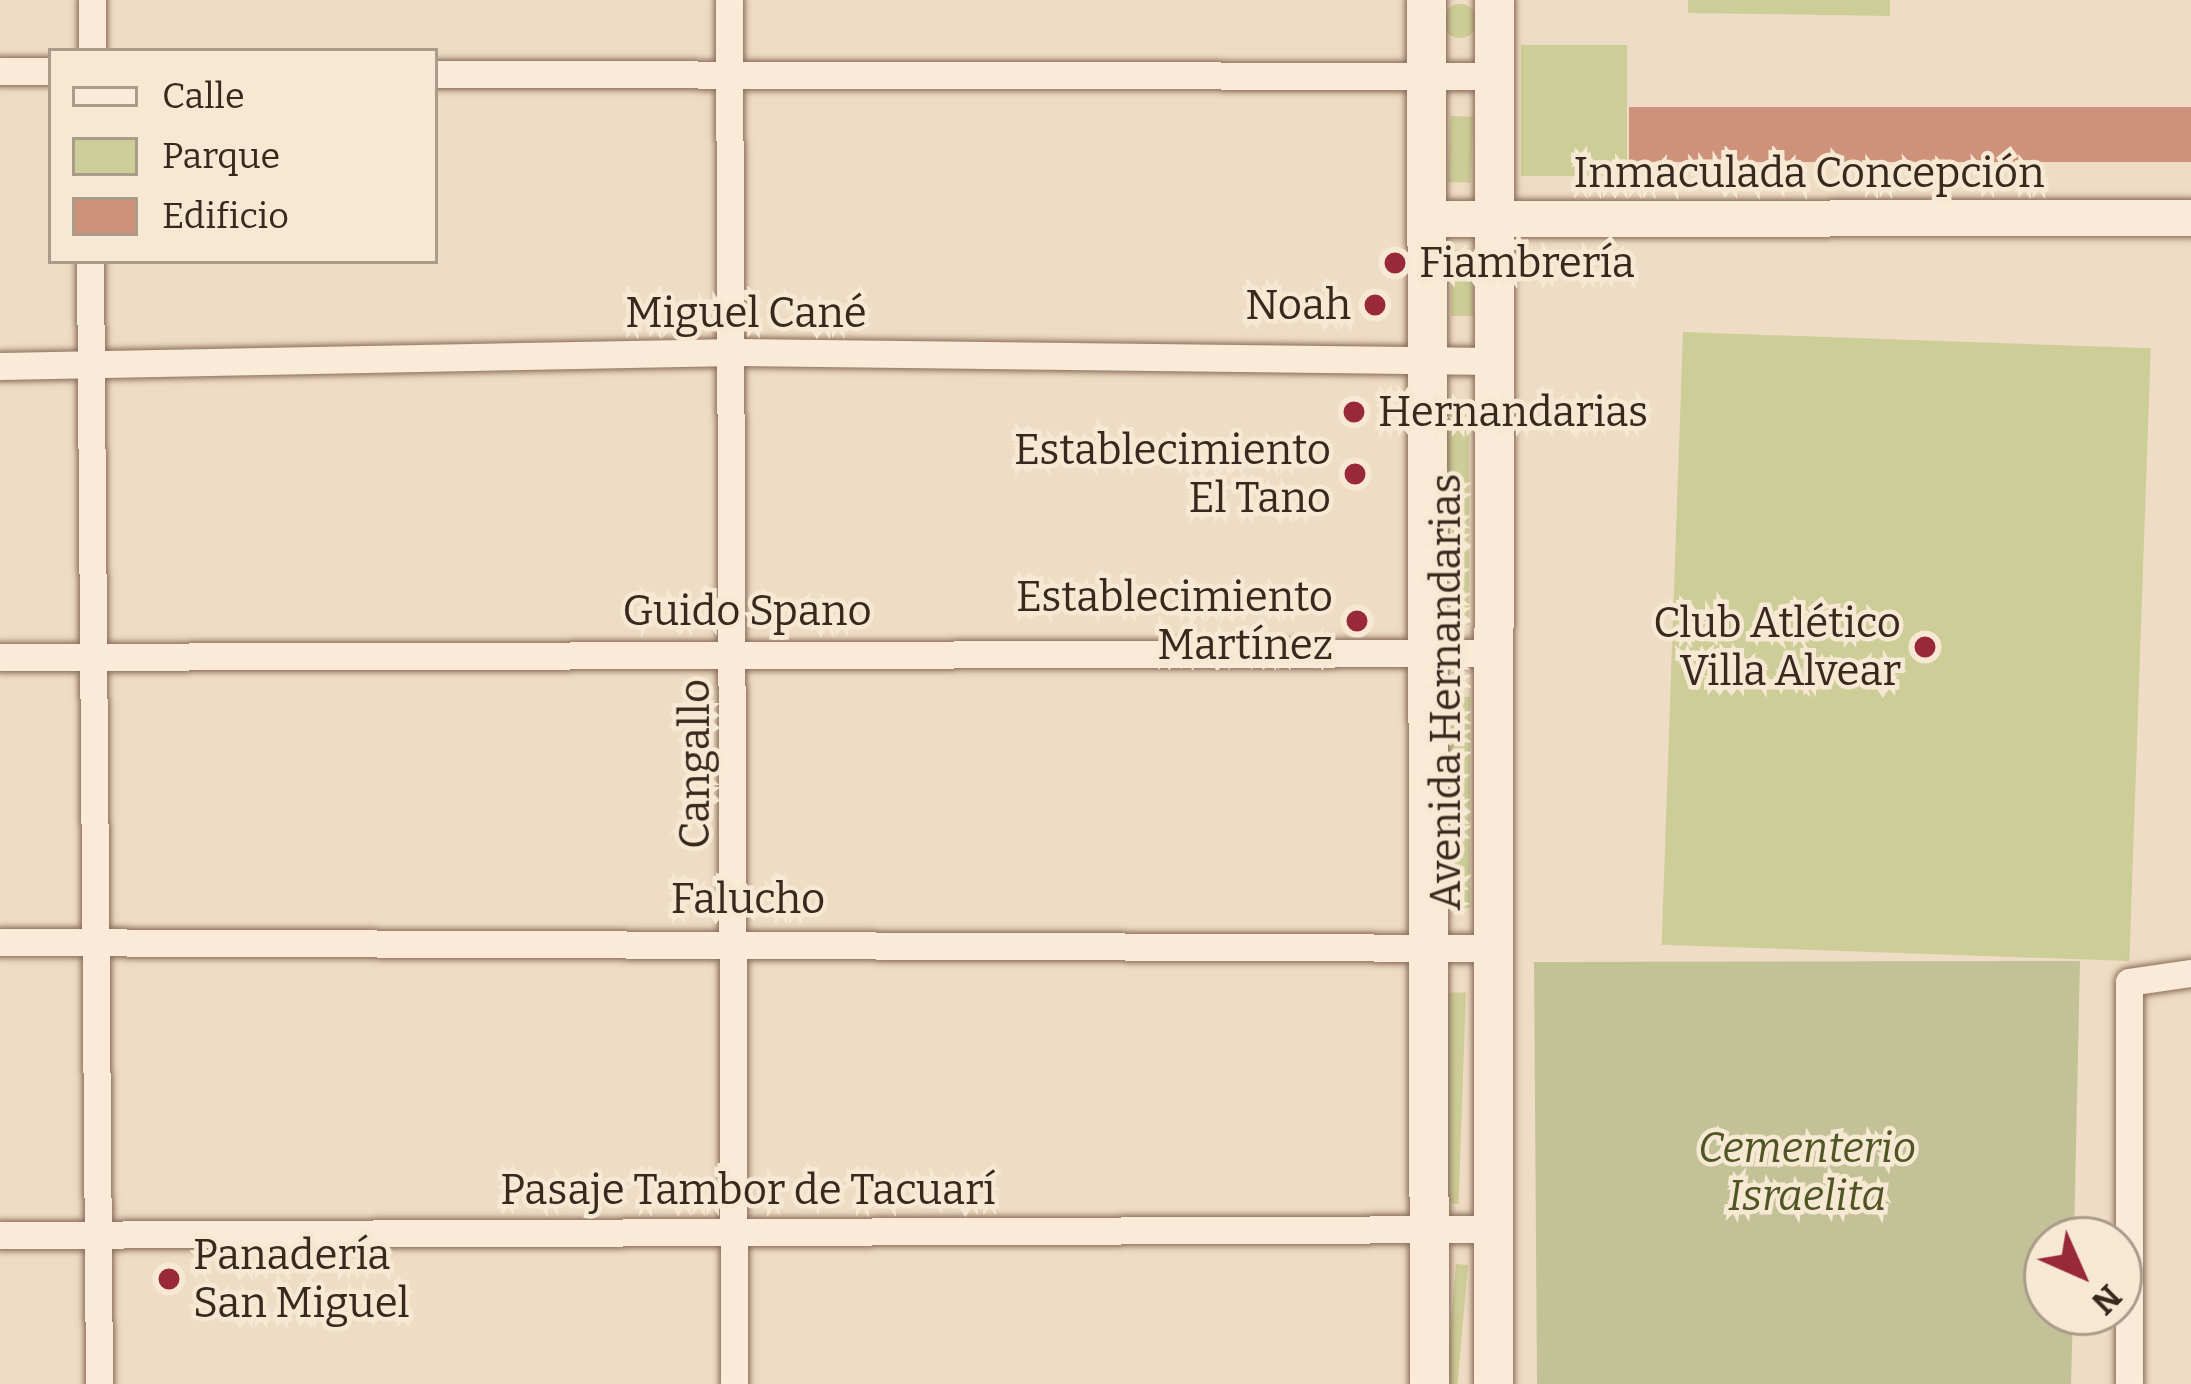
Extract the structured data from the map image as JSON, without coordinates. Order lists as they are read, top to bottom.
{
  "streets": {
    "main road": ["Avenida Hernandarias"],
    "street": [
      "Inmaculada Concepción",
      "Miguel Cané",
      "Guido Spano",
      "Cangallo",
      "Falucho",
      "Pasaje Tambor de Tacuarí"
    ]
  },
  "crossings": [
    ["Inmaculada Concepción", "Avenida Hernandarias"],
    ["Miguel Cané", "Avenida Hernandarias"],
    ["Miguel Cané", "Cangallo"],
    ["Guido Spano", "Avenida Hernandarias"],
    ["Guido Spano", "Cangallo"],
    ["Avenida Hernandarias", "Falucho"],
    ["Avenida Hernandarias", "Pasaje Tambor de Tacuarí"],
    ["Cangallo", "Falucho"],
    ["Cangallo", "Pasaje Tambor de Tacuarí"]
  ],
  "parks": ["Cementerio Israelita"],
  "places": [
    "Fiambrería",
    "Noah",
    "Hernandarias",
    "Establecimiento El Tano",
    "Establecimiento Martínez",
    "Club Atlético Villa Alvear",
    "Panadería San Miguel"
  ],
  "legend": ["Calle", "Parque", "Edificio"],
  "north": "bottom right"
}
